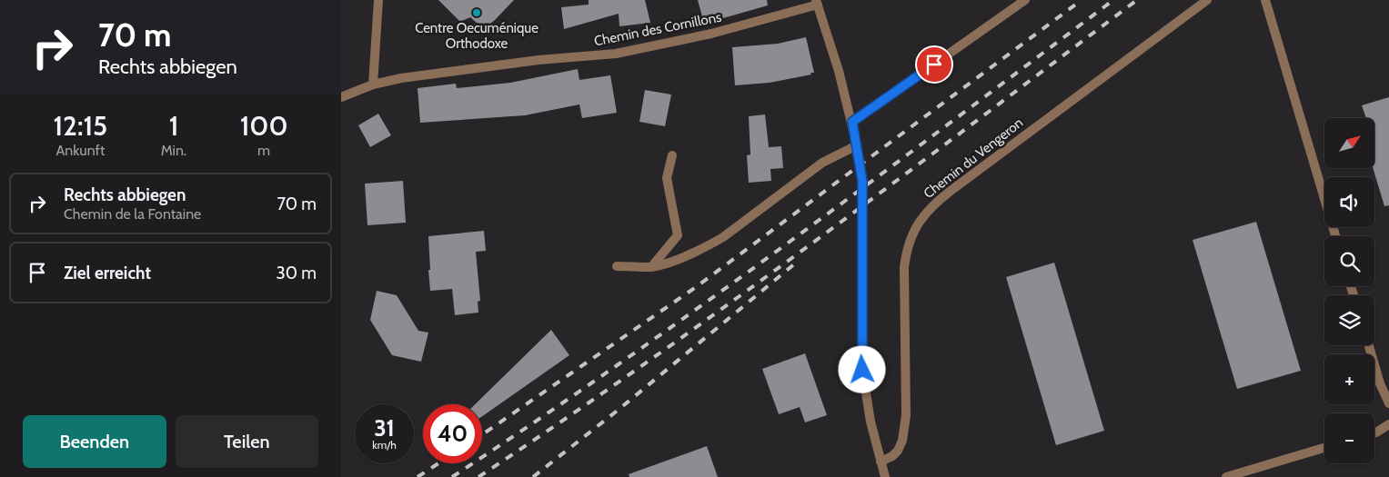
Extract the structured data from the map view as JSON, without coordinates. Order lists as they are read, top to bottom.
{
  "streets": {
    "street": ["Chemin des Cornillons", "Chemin du Vengeron"]
  },
  "places": ["Centre Oecuménique Orthodoxe"],
  "north": "top right",
  "page": {
    "turn": ["70 m", "Rechts abbiegen"],
    "eta": [
      "12:15",
      "Ankunft",
      "1",
      "Min.",
      "100",
      "m"
    ],
    "map_buttons": ["+", "−"],
    "list": [
      {
        "name": "Rechts abbiegen",
        "note": "Chemin de la Fontaine",
        "value": "70 m"
      },
      {
        "name": "Ziel erreicht",
        "value": "30 m"
      }
    ],
    "speed": "31 km/h",
    "limit": "40",
    "buttons": ["Beenden", "Teilen"]
  }
}
